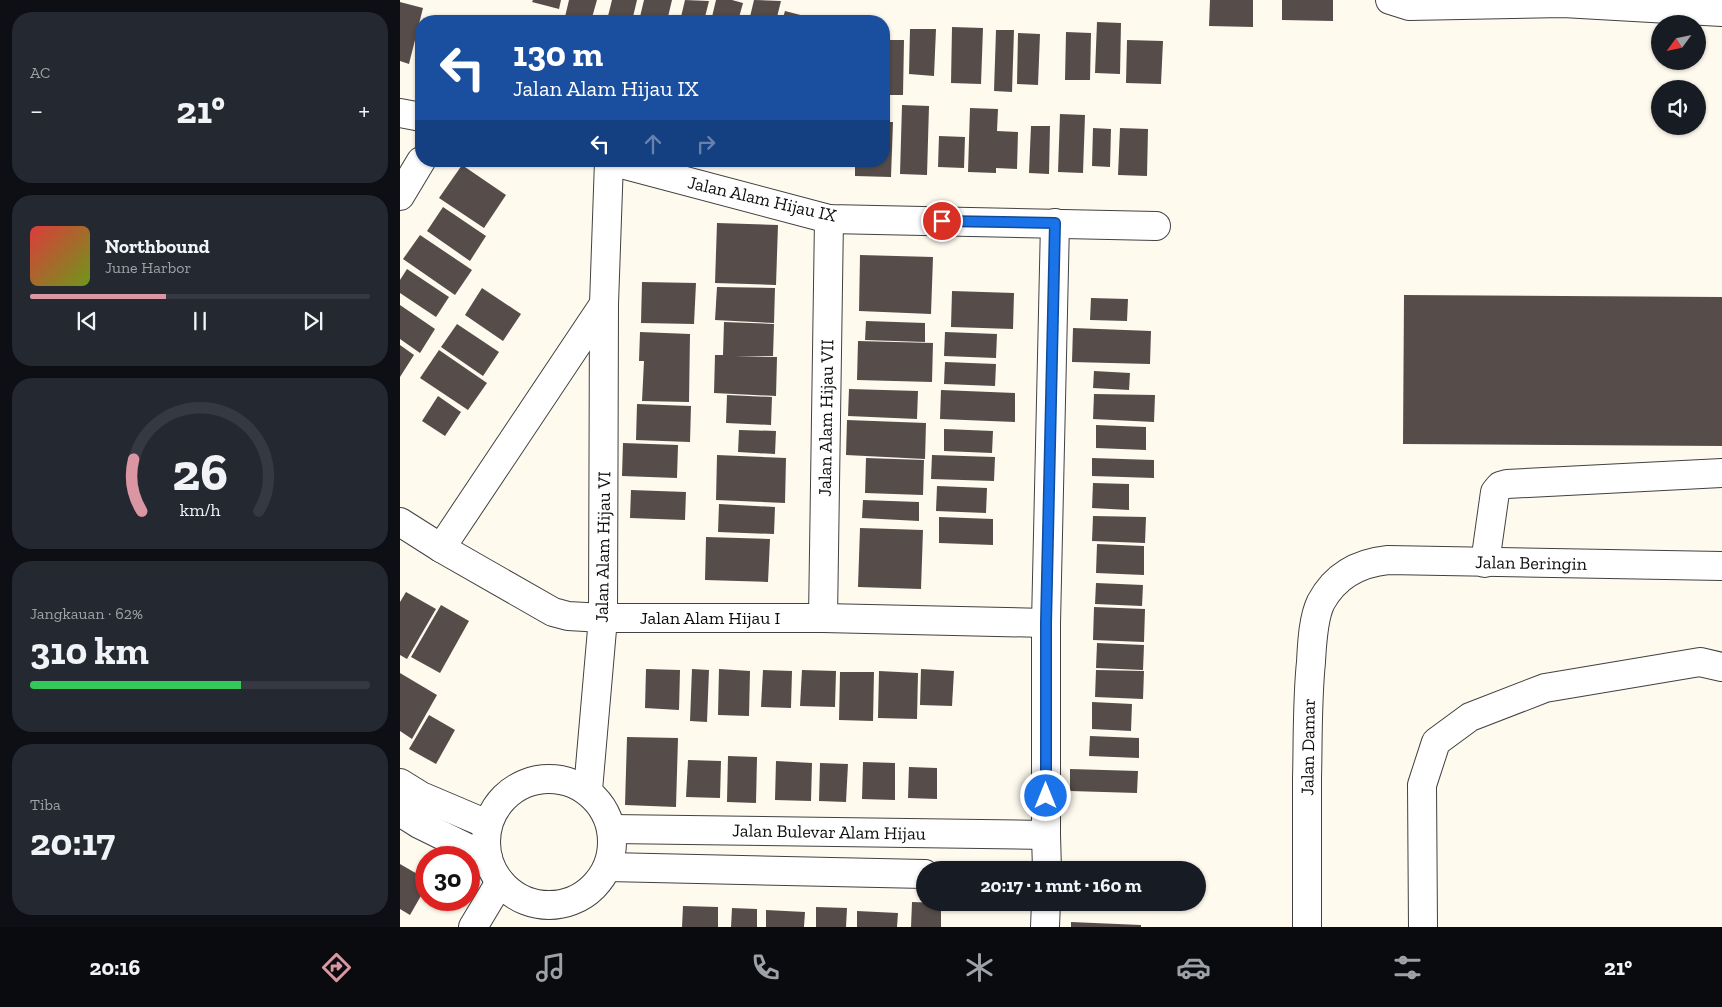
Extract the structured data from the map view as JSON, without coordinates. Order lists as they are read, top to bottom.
{
  "streets": {
    "street": [
      "Jalan Alam Hijau IX",
      "Jalan Alam Hijau VII",
      "Jalan Alam Hijau VI",
      "Jalan Beringin",
      "Jalan Alam Hijau I",
      "Jalan Damar",
      "Jalan Bulevar Alam Hijau"
    ]
  },
  "crossings": [
    ["Jalan Alam Hijau IX", "Jalan Alam Hijau VII"],
    ["Jalan Alam Hijau VII", "Jalan Alam Hijau I"],
    ["Jalan Alam Hijau VI", "Jalan Alam Hijau I"],
    ["Jalan Alam Hijau VI", "Jalan Bulevar Alam Hijau"],
    ["Jalan Beringin", "Jalan Damar"]
  ],
  "north": "bottom left",
  "page": {
    "tile": [
      "AC",
      ["Jangkauan · 62%", "310 km"],
      ["Tiba", "20:17"]
    ],
    "turn": ["130 m", "Jalan Alam Hijau IX"],
    "heat": ["−", "21°", "+"],
    "song": ["Northbound", "June Harbor"],
    "limit": "30",
    "trip": "20:17 · 1 mnt · 160 m",
    "tabs": ["20:16", "21°"],
    "gauge": ["26", "km/h"]
  }
}
